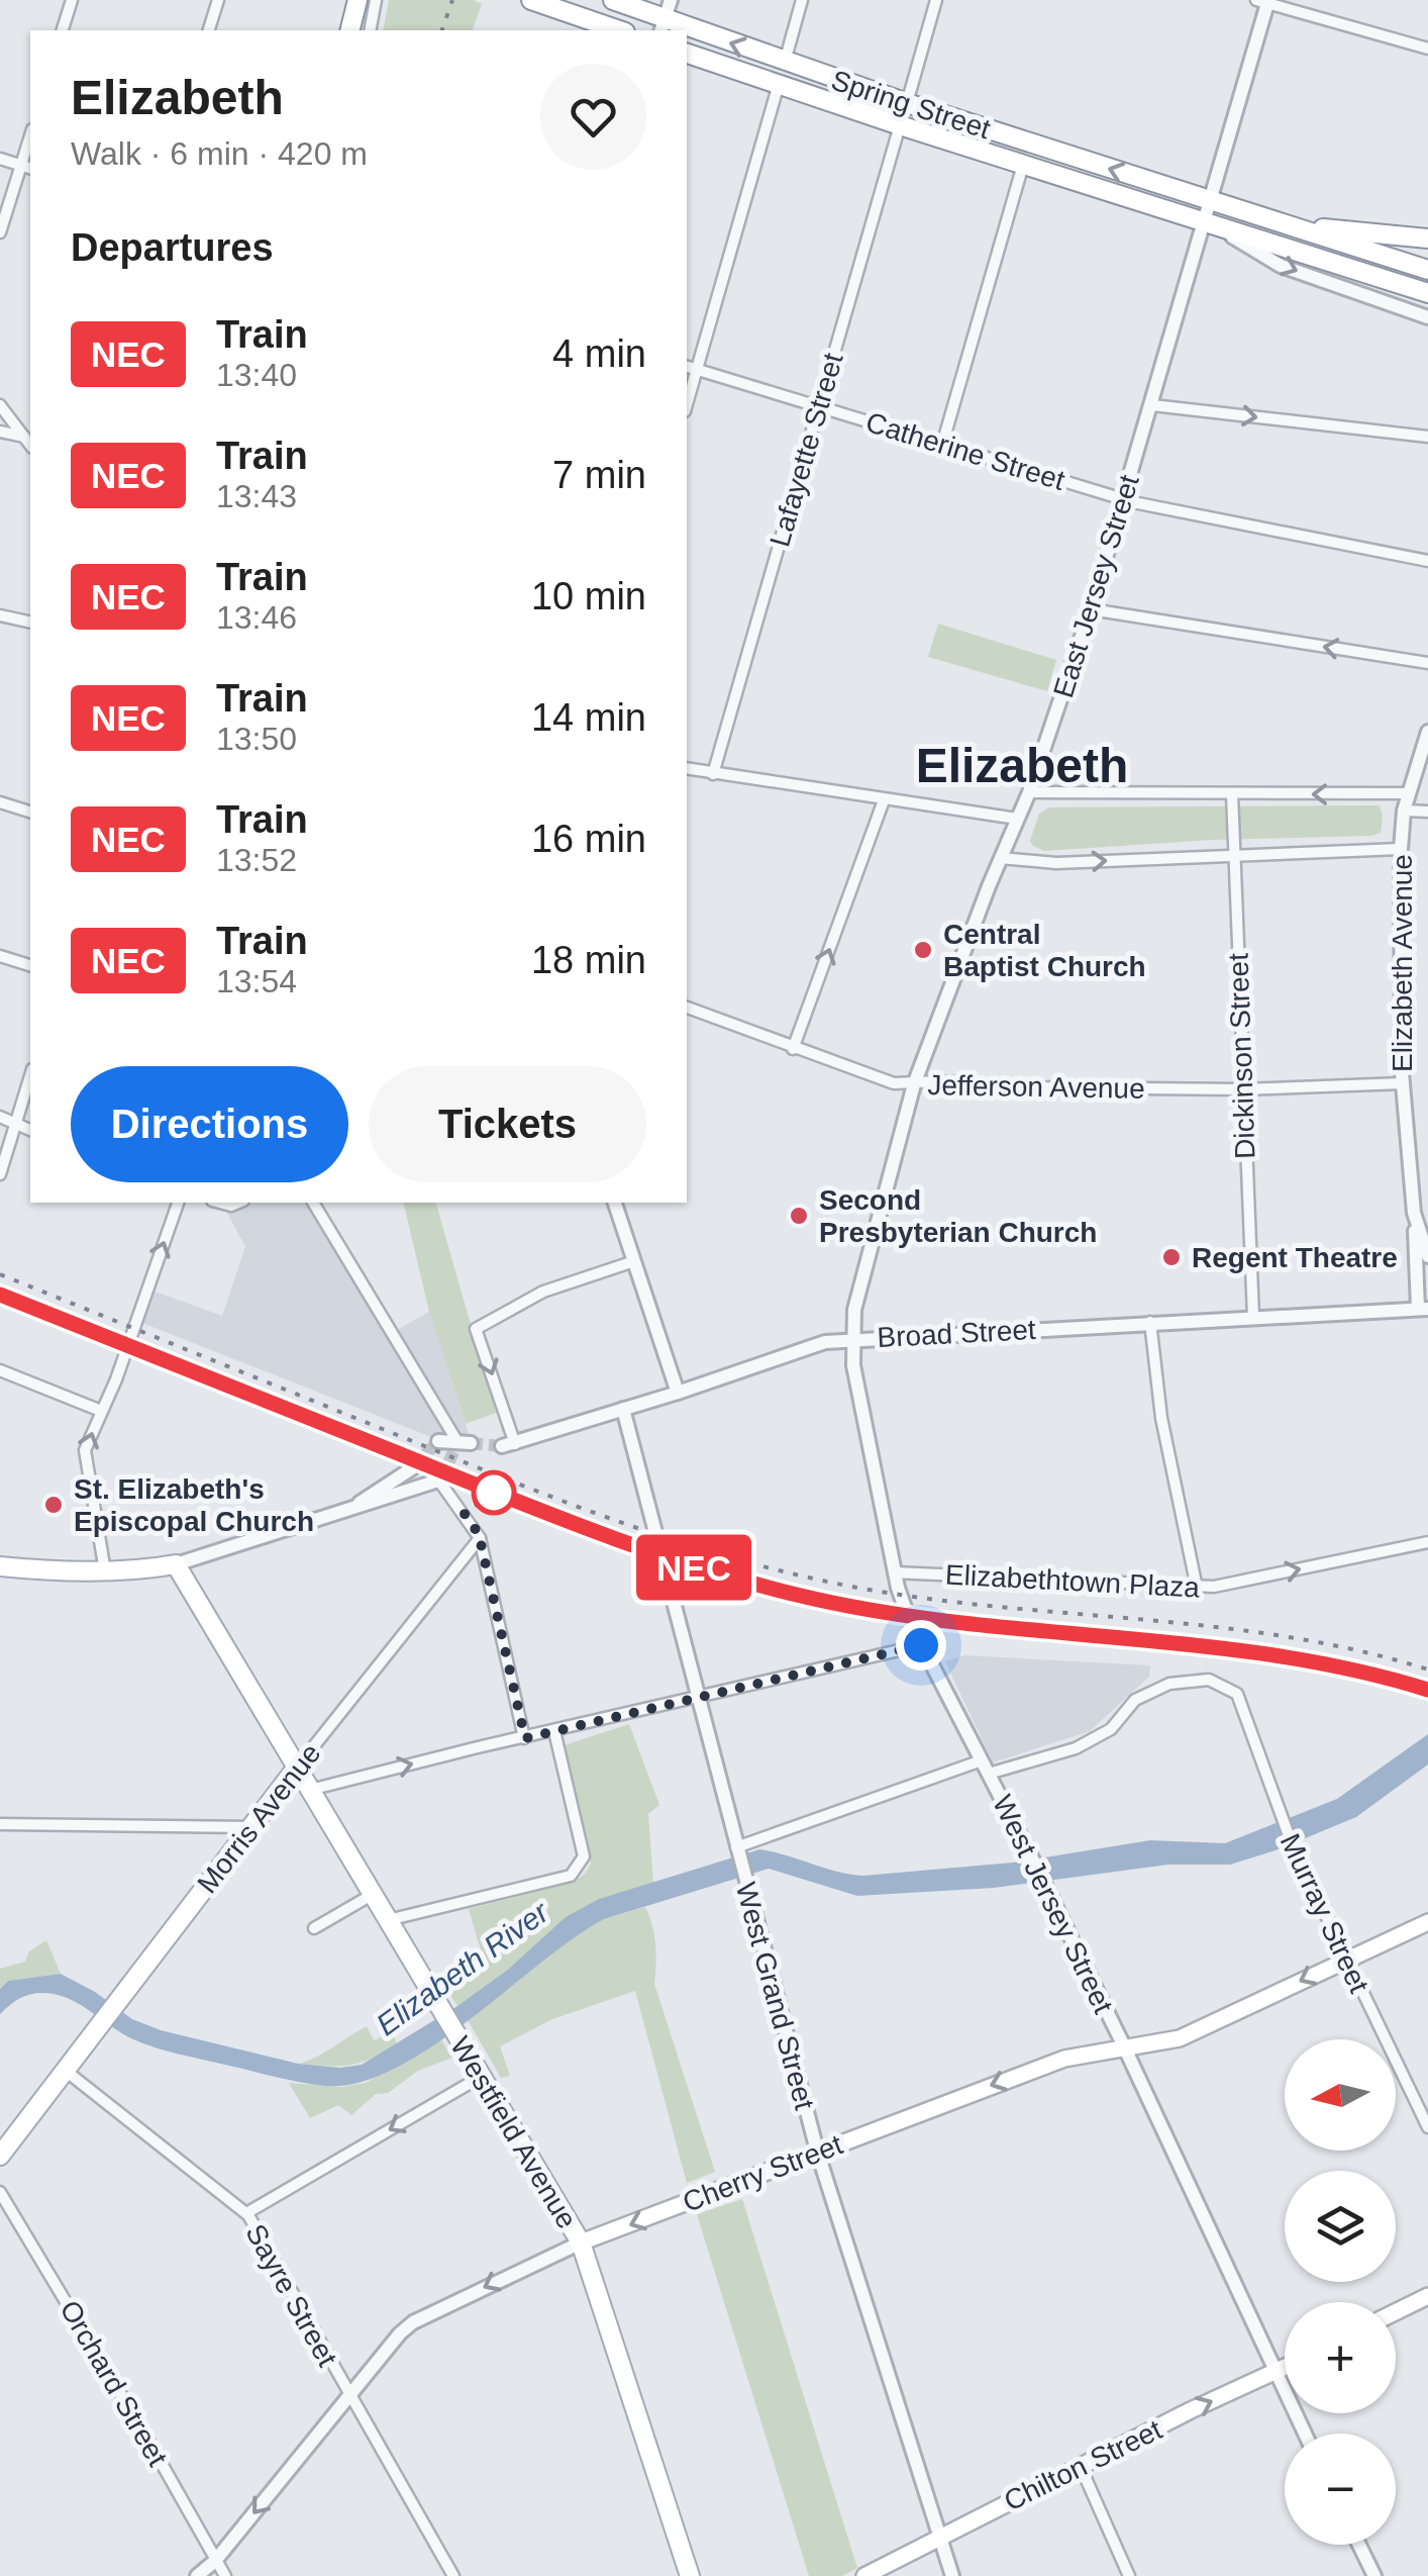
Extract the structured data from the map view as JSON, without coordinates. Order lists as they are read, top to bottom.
{
  "streets": {
    "main road": [
      "Spring Street",
      "Morris Avenue",
      "Westfield Avenue",
      "Cherry Street",
      "Chilton Street"
    ],
    "street": [
      "Lafayette Street",
      "Catherine Street",
      "East Jersey Street",
      "Elizabeth Avenue",
      "Dickinson Street",
      "Jefferson Avenue",
      "Broad Street",
      "Elizabethtown Plaza",
      "West Jersey Street",
      "Murray Street",
      "West Grand Street",
      "Sayre Street",
      "Orchard Street"
    ]
  },
  "crossings": [
    ["Spring Street", "Lafayette Street"],
    ["Spring Street", "East Jersey Street"],
    ["Lafayette Street", "Catherine Street"],
    ["Catherine Street", "East Jersey Street"],
    ["East Jersey Street", "Jefferson Avenue"],
    ["East Jersey Street", "Broad Street"],
    ["East Jersey Street", "West Jersey Street"],
    ["Elizabeth Avenue", "Jefferson Avenue"],
    ["Dickinson Street", "Jefferson Avenue"],
    ["Dickinson Street", "Broad Street"],
    ["Broad Street", "West Jersey Street"],
    ["Broad Street", "West Grand Street"],
    ["Elizabethtown Plaza", "West Jersey Street"],
    ["Morris Avenue", "Westfield Avenue"],
    ["Morris Avenue", "Sayre Street"],
    ["West Jersey Street", "Murray Street"],
    ["West Jersey Street", "Cherry Street"],
    ["West Jersey Street", "Chilton Street"],
    ["Murray Street", "Cherry Street"],
    ["West Grand Street", "Cherry Street"],
    ["West Grand Street", "Chilton Street"],
    ["Westfield Avenue", "Cherry Street"],
    ["Cherry Street", "Sayre Street"],
    ["Cherry Street", "Orchard Street"]
  ],
  "one_way": ["Elizabethtown Plaza", "Cherry Street", "Chilton Street"],
  "districts": ["Elizabeth"],
  "water": ["Elizabeth River"],
  "places": [
    "Central Baptist Church",
    "Second Presbyterian Church",
    "Regent Theatre",
    "St. Elizabeth's Episcopal Church"
  ],
  "north": "left",
  "page": {
    "on_map": "NEC",
    "heading": [
      ["Elizabeth", "Walk · 6 min · 420 m"],
      "Departures"
    ],
    "list": [
      {
        "mark": "NEC",
        "name": "Train",
        "note": "13:40",
        "value": "4 min"
      },
      {
        "mark": "NEC",
        "name": "Train",
        "note": "13:43",
        "value": "7 min"
      },
      {
        "mark": "NEC",
        "name": "Train",
        "note": "13:46",
        "value": "10 min"
      },
      {
        "mark": "NEC",
        "name": "Train",
        "note": "13:50",
        "value": "14 min"
      },
      {
        "mark": "NEC",
        "name": "Train",
        "note": "13:52",
        "value": "16 min"
      },
      {
        "mark": "NEC",
        "name": "Train",
        "note": "13:54",
        "value": "18 min"
      }
    ],
    "buttons": ["Directions", "Tickets"],
    "map_buttons": ["+", "−"]
  }
}
